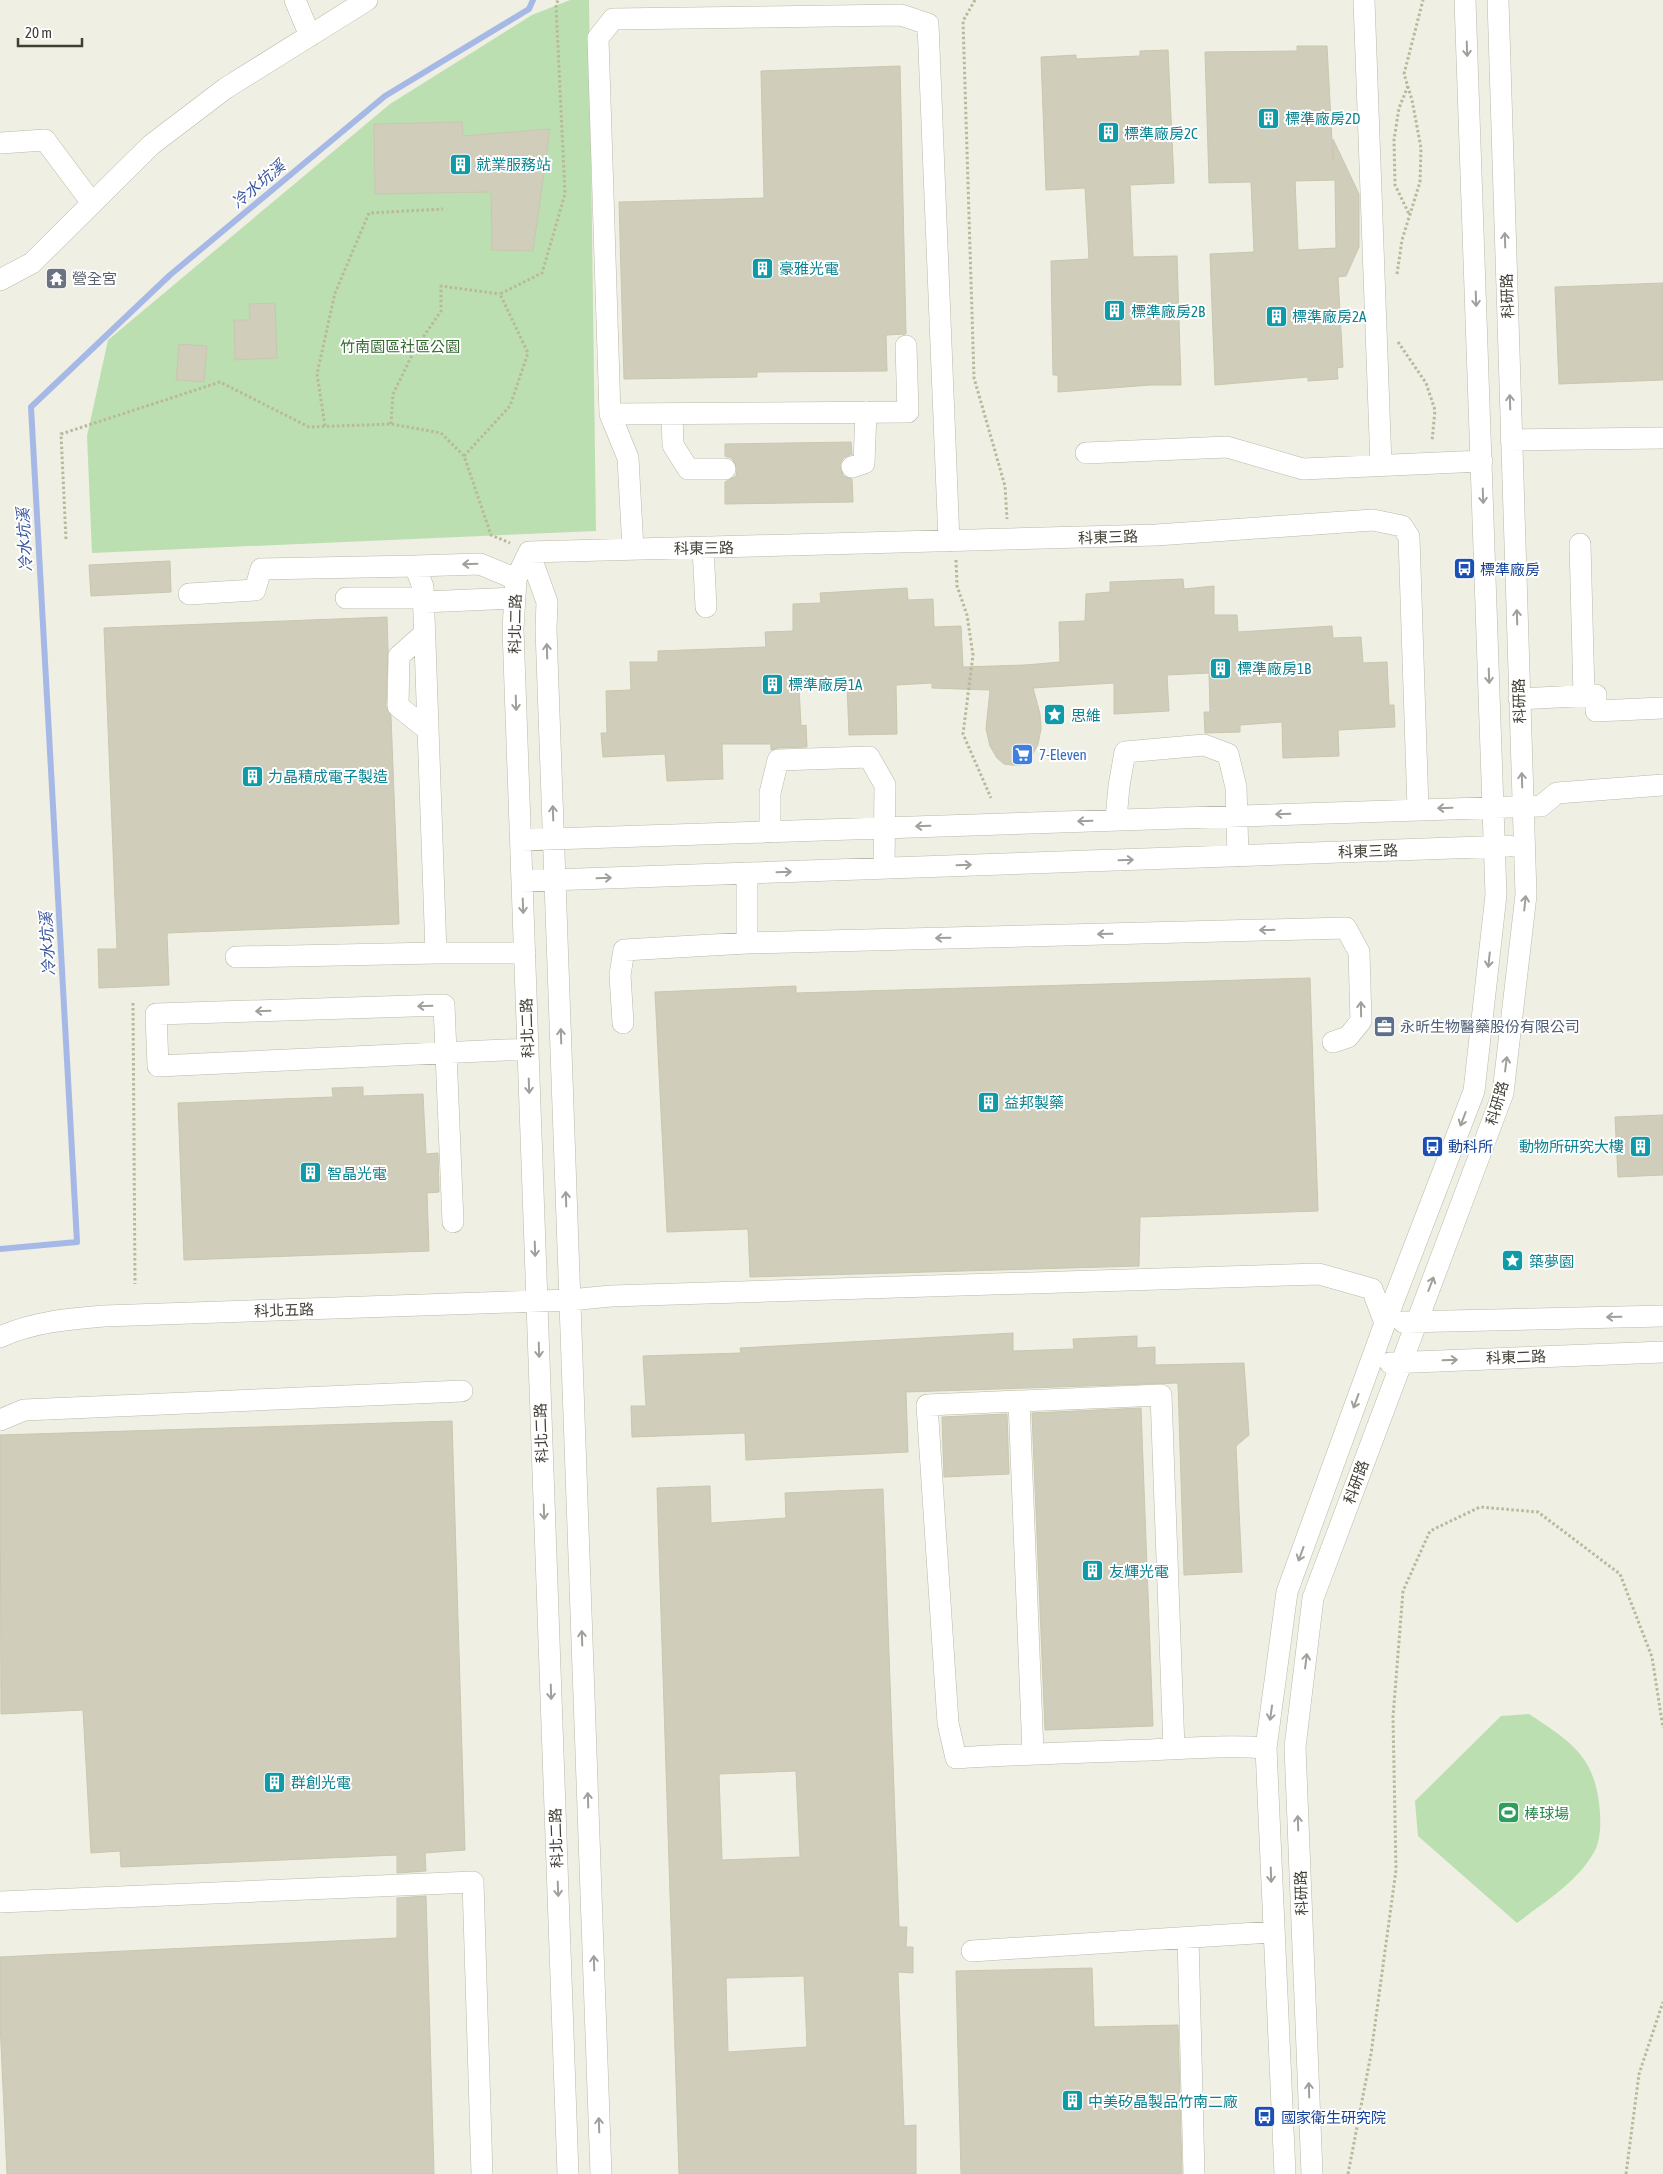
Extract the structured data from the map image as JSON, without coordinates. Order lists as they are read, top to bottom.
{
  "streets": {
    "street": [
      "科研路",
      "科東三路",
      "科北二路",
      "科北五路",
      "科東二路"
    ]
  },
  "crossings": [
    ["科研路", "科東三路"],
    ["科研路", "科北五路"],
    ["科研路", "科東二路"],
    ["科東三路", "科北二路"],
    ["科北二路", "科北五路"]
  ],
  "water": ["冷水坑溪"],
  "parks": ["竹南園區社區公園"],
  "places": {
    "building": [
      "標準廠房2D",
      "標準廠房2C",
      "就業服務站",
      "豪雅光電",
      "標準廠房2B",
      "標準廠房2A",
      "標準廠房1B",
      "標準廠房1A",
      "力晶積成電子製造",
      "益邦製藥",
      "動物所研究大樓",
      "智晶光電",
      "友輝光電",
      "群創光電",
      "中美矽晶製品竹南二廠"
    ],
    "temple": ["營全宮"],
    "bus stop": ["標準廠房", "動科所", "國家衛生研究院"],
    "place": ["思維", "築夢園"],
    "supermarket": ["7-Eleven"],
    "office": ["永昕生物醫藥股份有限公司"],
    "sports": ["棒球場"]
  },
  "scale_bar": "20 m"
}
